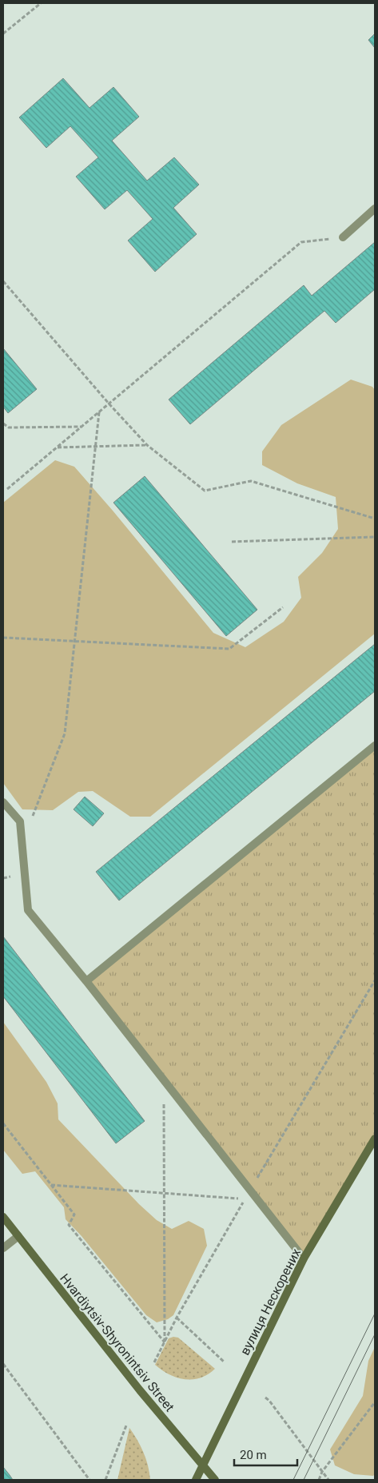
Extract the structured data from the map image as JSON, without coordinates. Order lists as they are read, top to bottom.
{
  "streets": {
    "main road": ["вулиця Нескорених", "Hvardiytsiv-Shyronintsiv Street"]
  },
  "crossings": [
    ["вулиця Нескорених", "Hvardiytsiv-Shyronintsiv Street"]
  ],
  "scale_bar": "20 m"
}
